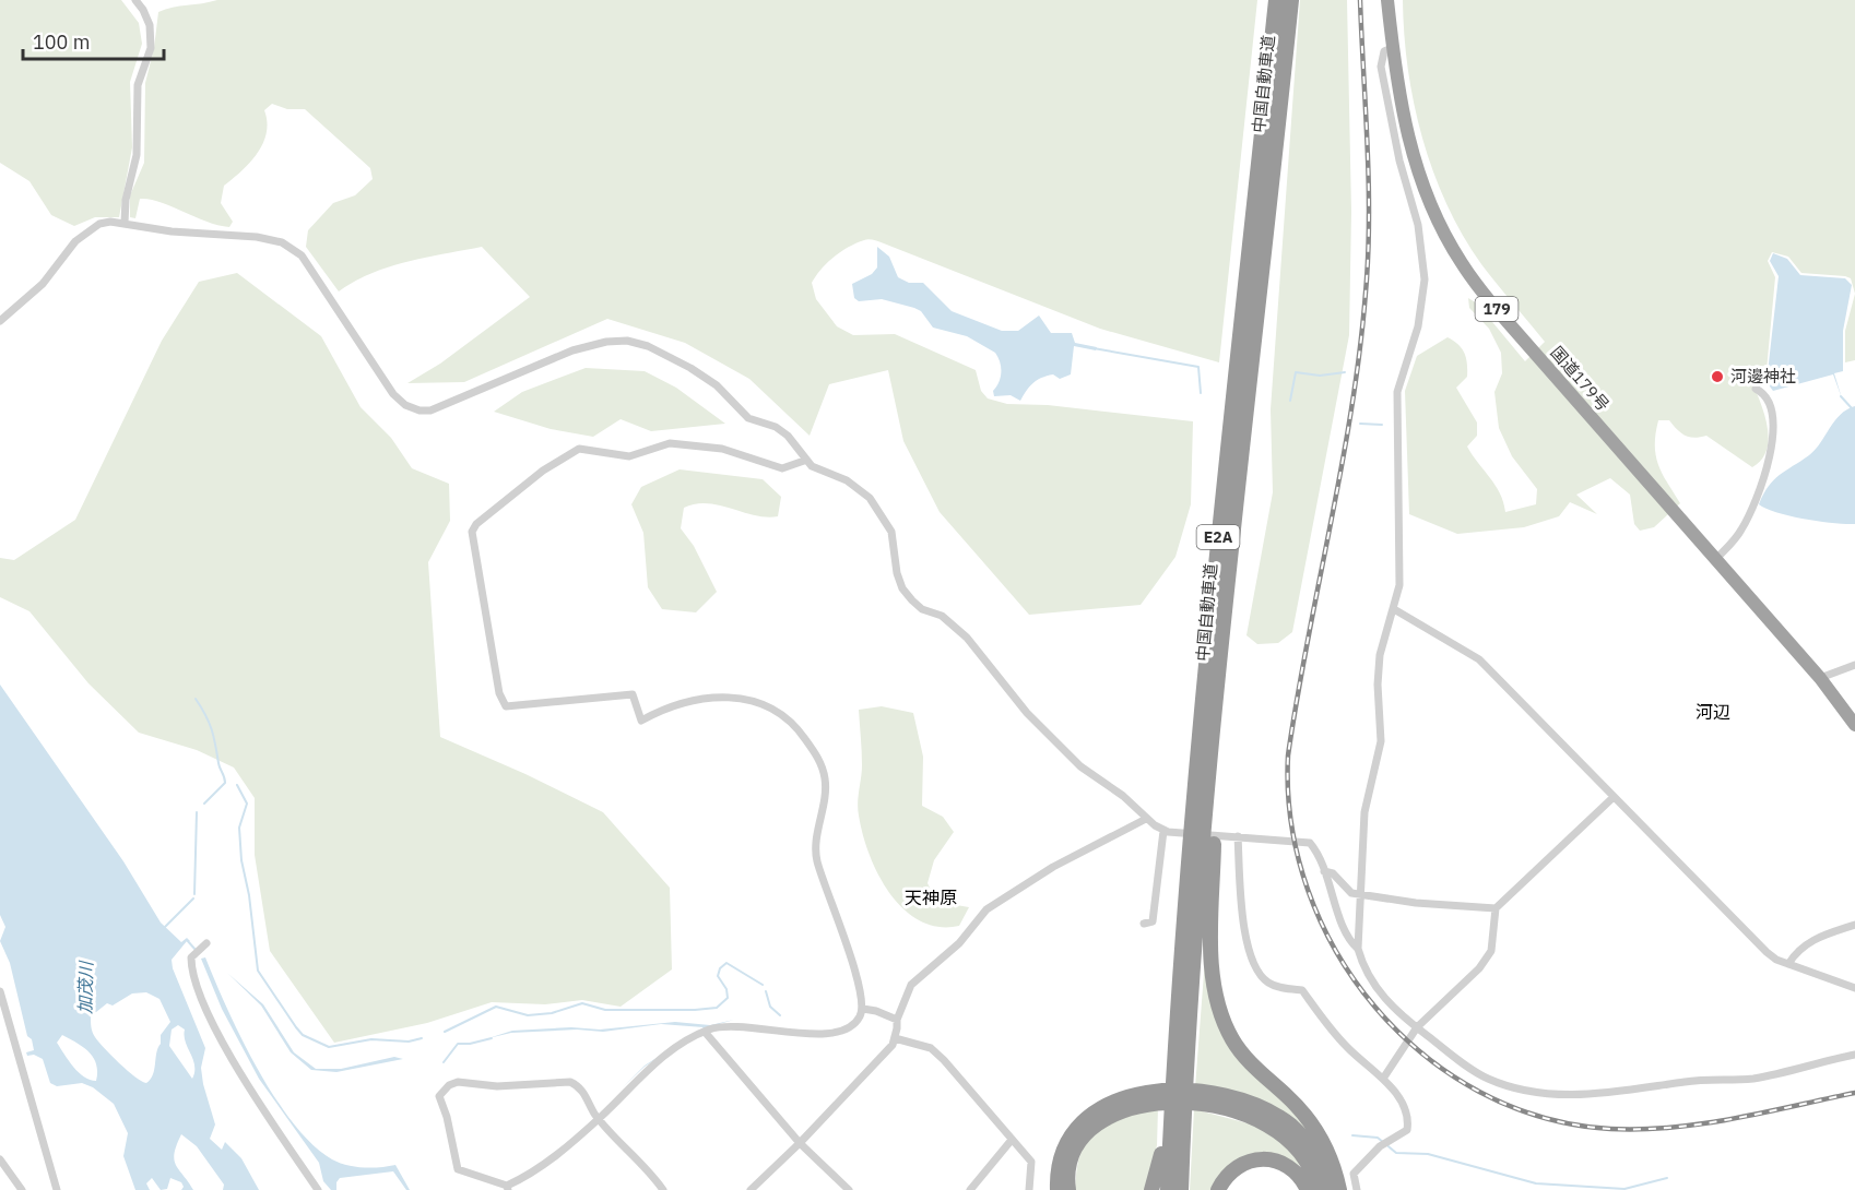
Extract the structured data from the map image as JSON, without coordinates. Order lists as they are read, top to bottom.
{
  "streets": {
    "highway": [
      "中国自動車道",
      "179",
      "国道179号",
      "E2A"
    ]
  },
  "districts": ["河辺", "天神原"],
  "water": ["加茂川"],
  "places": ["河邊神社"],
  "scale_bar": "100 m"
}
